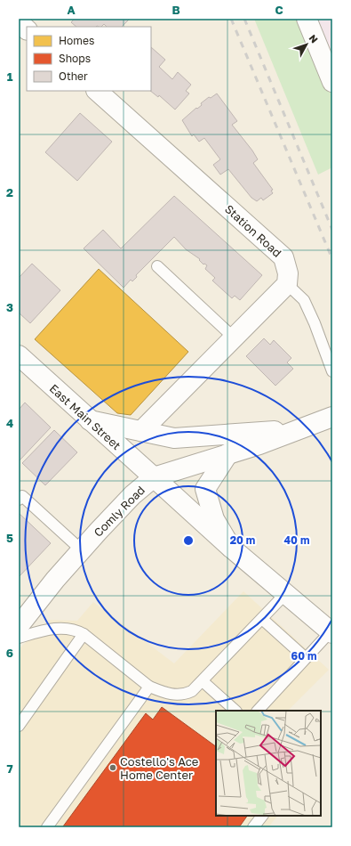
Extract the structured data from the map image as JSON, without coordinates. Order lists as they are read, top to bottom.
{
  "streets": {
    "main road": ["Station Road", "East Main Street", "Comly Road"]
  },
  "crossings": [
    ["East Main Street", "Comly Road"]
  ],
  "places": ["Costello's Ace Home Center"],
  "legend": ["Homes", "Shops", "Other"],
  "north": "top right",
  "grid": {
    "columns": ["A", "B", "C"],
    "rows": [
      "1",
      "2",
      "3",
      "4",
      "5",
      "6",
      "7"
    ]
  },
  "rings": ["20 m", "40 m", "60 m"]
}
